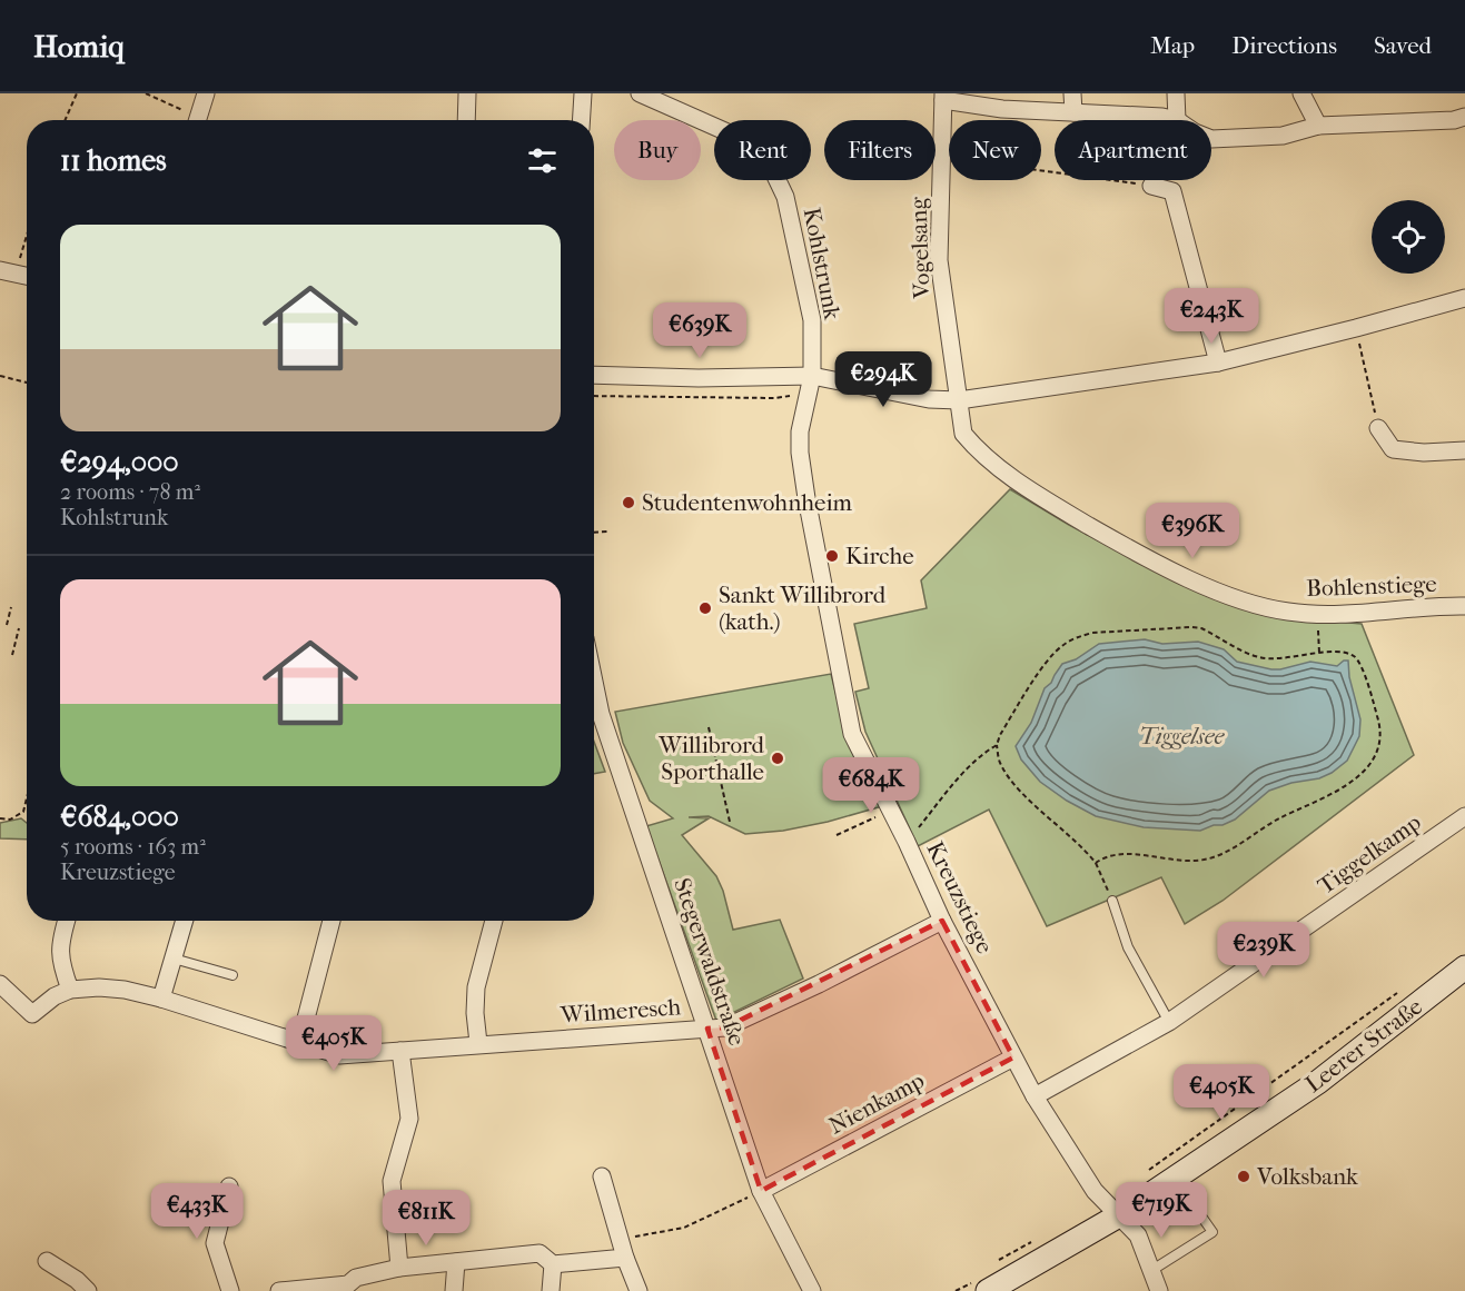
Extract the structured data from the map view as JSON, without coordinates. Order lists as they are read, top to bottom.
{
  "streets": {
    "street": [
      "Vogelsang",
      "Kohlstrunk",
      "Bohlenstiege",
      "Tiggelkamp",
      "Kreuzstiege",
      "Stegerwaldstraße",
      "Wilmeresch",
      "Leerer Straße",
      "Nienkamp"
    ]
  },
  "crossings": [
    ["Vogelsang", "Bohlenstiege"],
    ["Kohlstrunk", "Kreuzstiege"],
    ["Tiggelkamp", "Kreuzstiege"],
    ["Kreuzstiege", "Wilmeresch"],
    ["Kreuzstiege", "Leerer Straße"],
    ["Kreuzstiege", "Nienkamp"],
    ["Stegerwaldstraße", "Wilmeresch"],
    ["Stegerwaldstraße", "Nienkamp"]
  ],
  "water": ["Tiggelsee"],
  "places": [
    "Studentenwohnheim",
    "Kirche",
    "Sankt Willibrord (kath.)",
    "Willibrord Sporthalle",
    "Volksbank"
  ],
  "page": {
    "header": "Homiq",
    "nav": ["Map", "Directions", "Saved"],
    "chip": [
      "Buy",
      "Rent",
      "Filters",
      "New",
      "Apartment"
    ],
    "heading": "11 homes",
    "list": [
      {
        "name": "€294,000",
        "note": "2 rooms · 78 m² · Kohlstrunk"
      },
      {
        "name": "€684,000",
        "note": "5 rooms · 163 m² · Kreuzstiege"
      }
    ],
    "price": [
      "€243K",
      "€639K",
      "€294K",
      "€396K",
      "€684K",
      "€239K",
      "€405K",
      "€405K",
      "€719K",
      "€433K",
      "€811K"
    ]
  }
}
